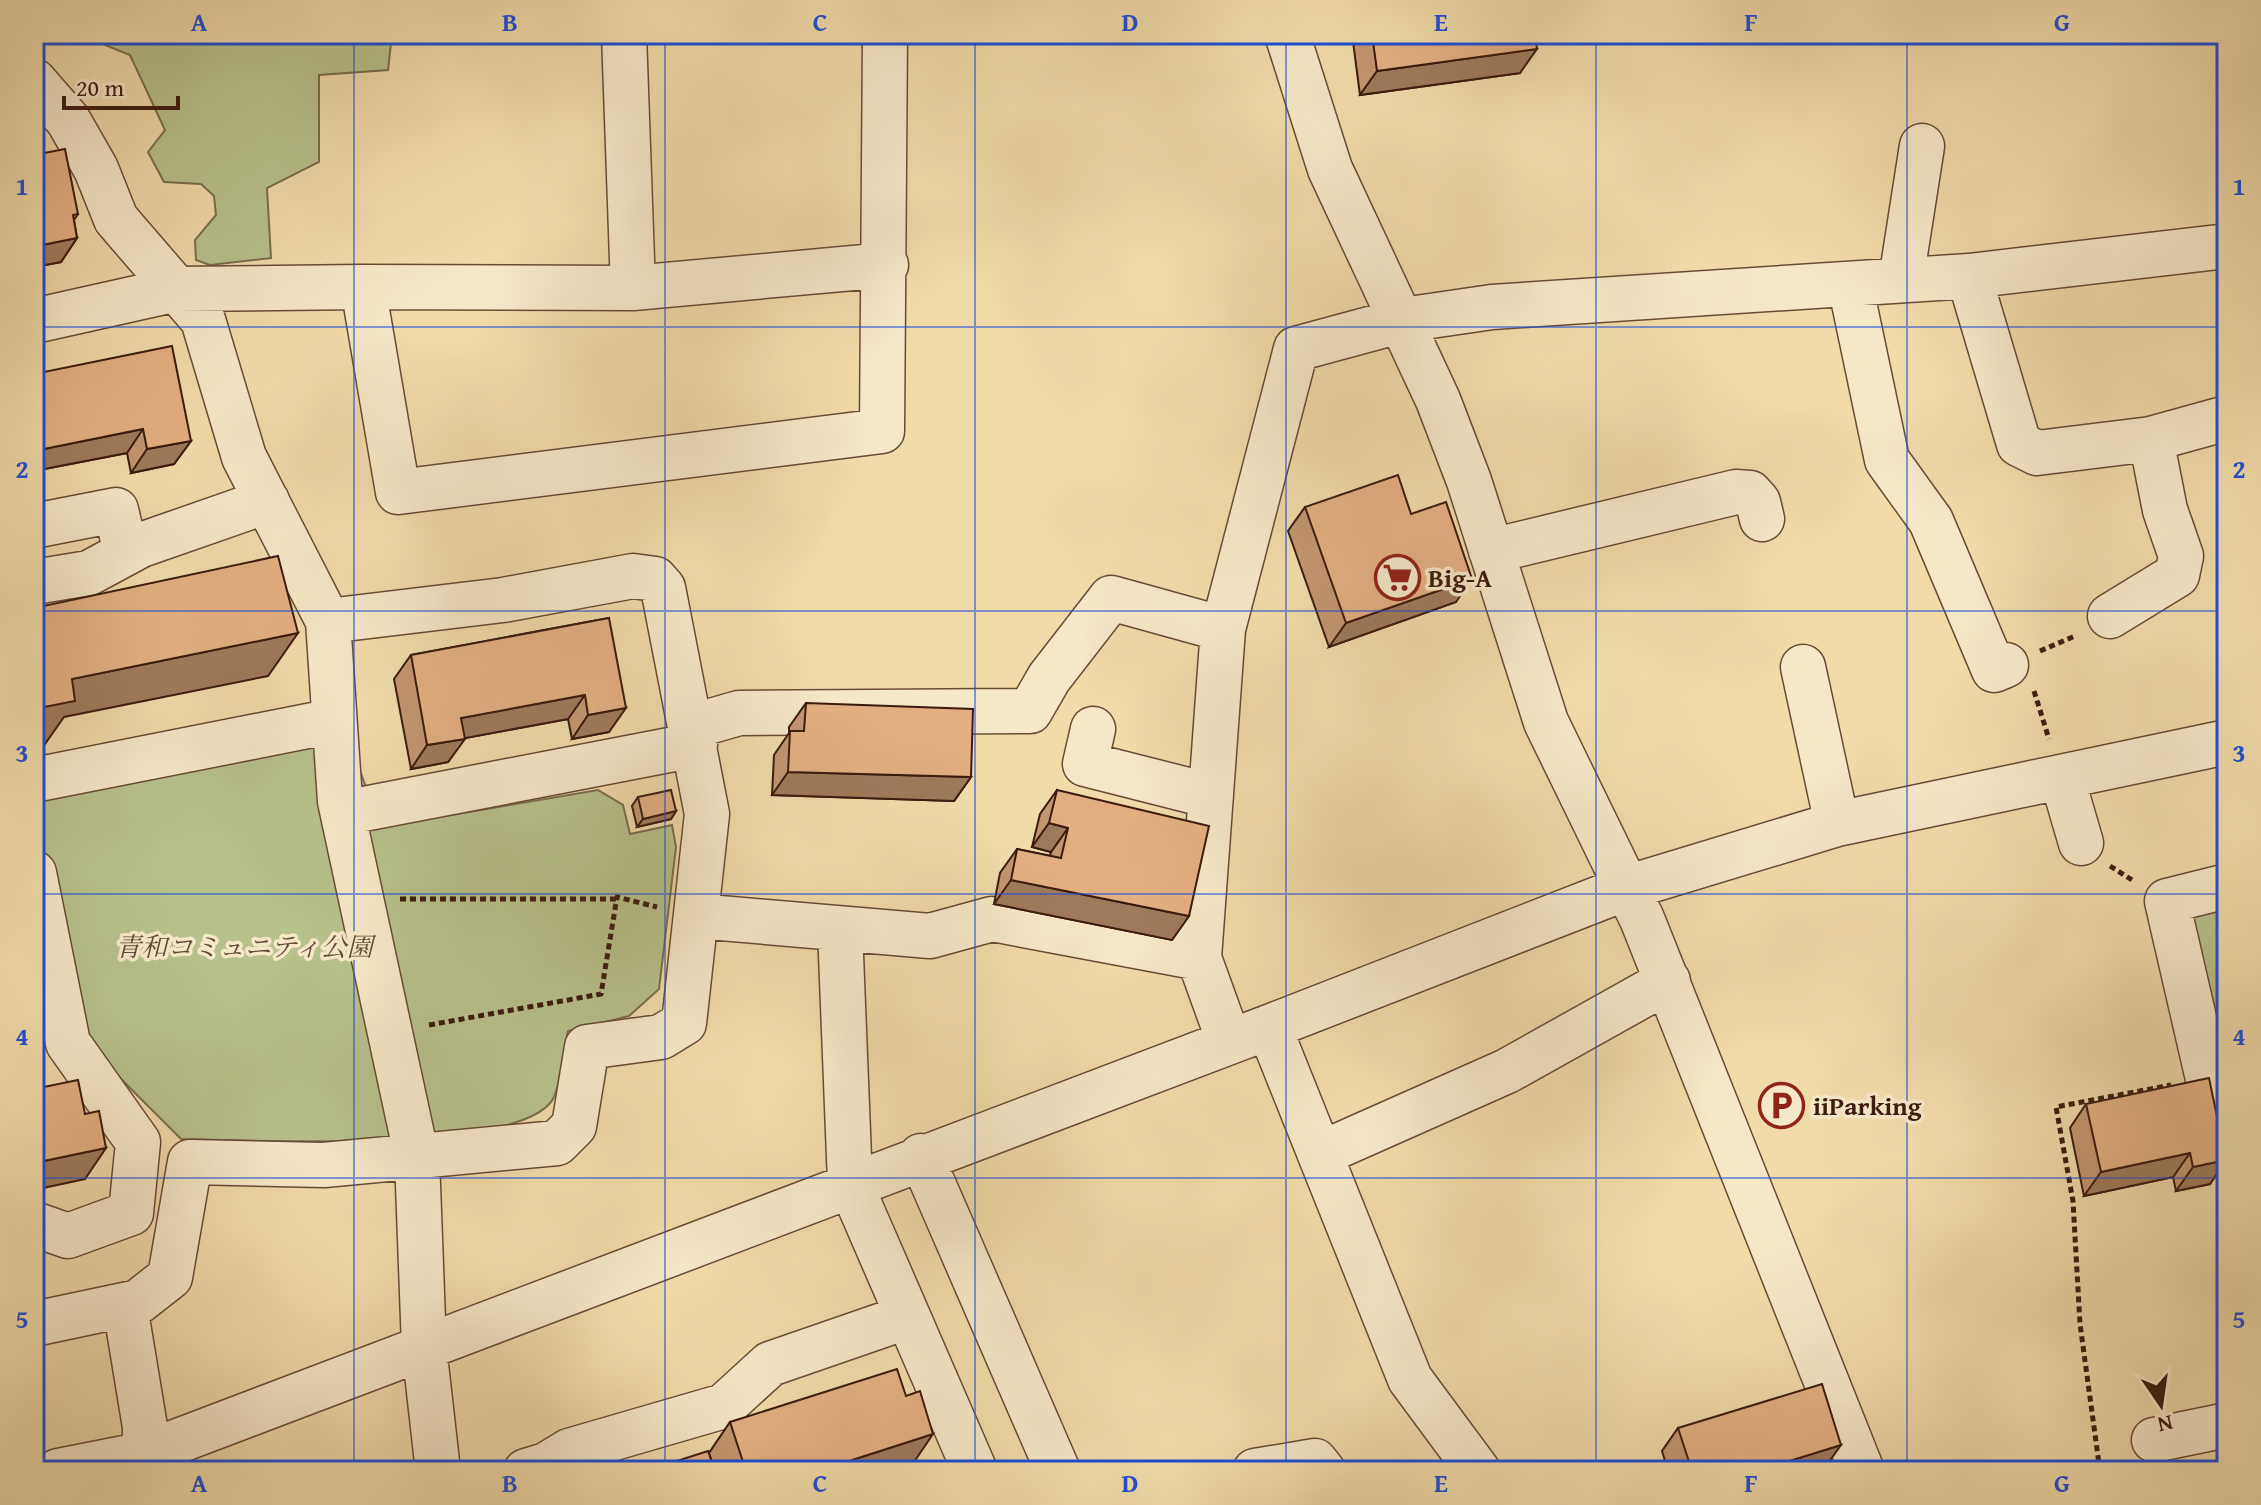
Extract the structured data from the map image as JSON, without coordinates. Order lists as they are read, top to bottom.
{
  "parks": ["青和コミュニティ公園"],
  "places": {
    "supermarket": ["Big-A"],
    "parking": ["iiParking"]
  },
  "scale_bar": "20 m",
  "north": "bottom",
  "grid": {
    "columns": [
      "A",
      "B",
      "C",
      "D",
      "E",
      "F",
      "G"
    ],
    "rows": [
      "1",
      "2",
      "3",
      "4",
      "5"
    ]
  }
}
